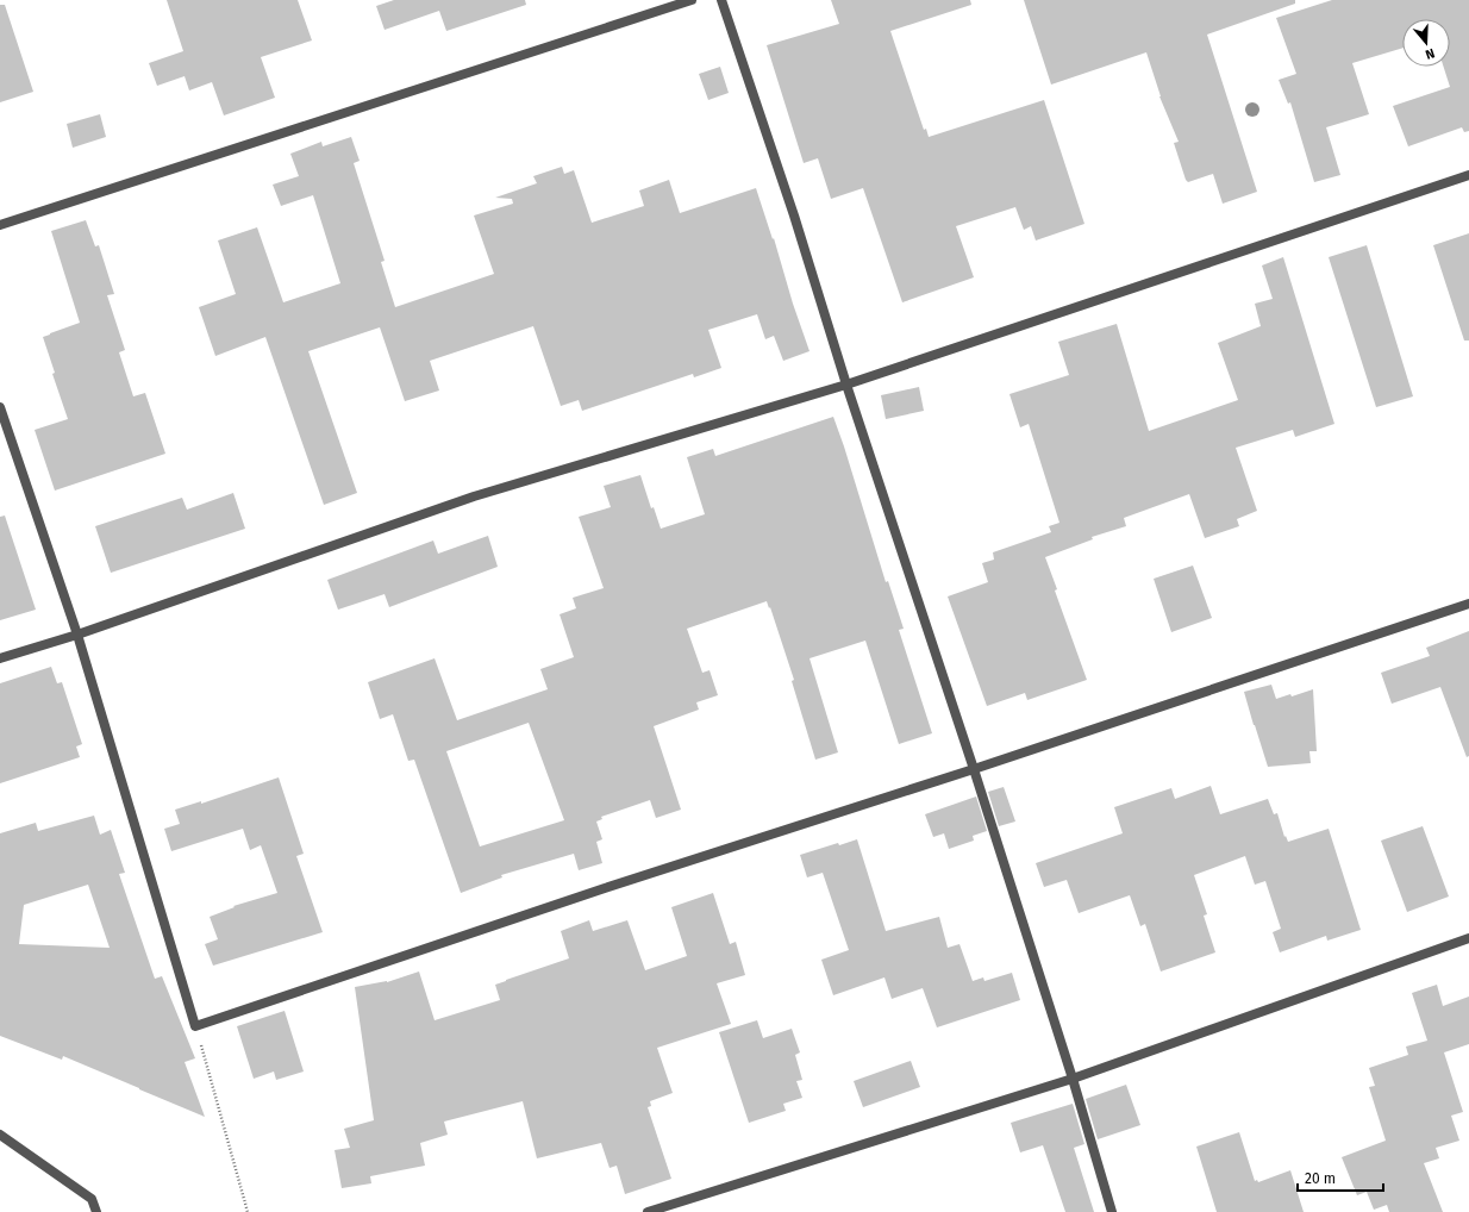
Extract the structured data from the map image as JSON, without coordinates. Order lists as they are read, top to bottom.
{
  "scale_bar": "20 m",
  "north": "bottom"
}
